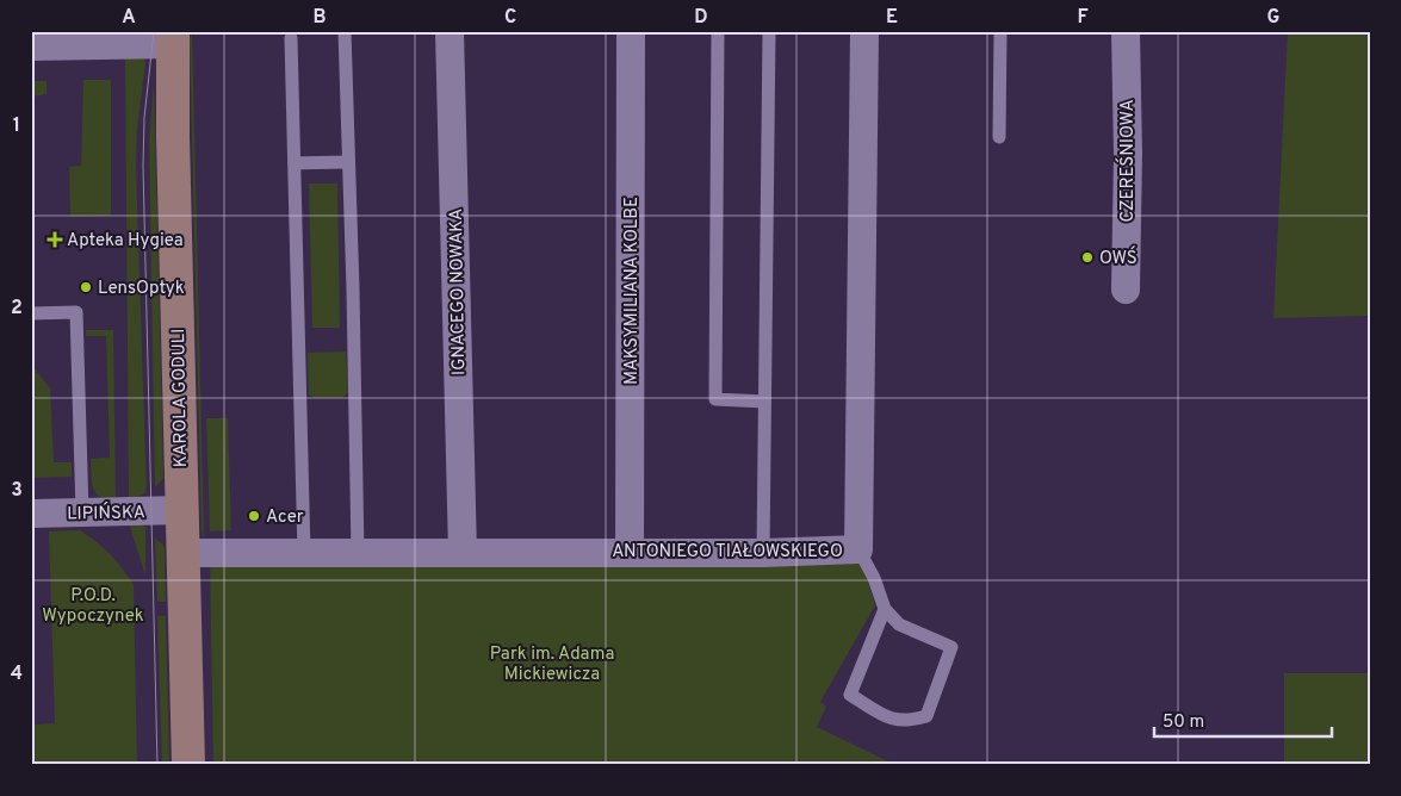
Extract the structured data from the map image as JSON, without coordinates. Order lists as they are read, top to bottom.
{
  "streets": {
    "main road": ["KAROLA GODULI"],
    "street": [
      "CZEREŚNIOWA",
      "MAKSYMILIANA KOLBE",
      "IGNACEGO NOWAKA",
      "LIPIŃSKA",
      "ANTONIEGO TIAŁOWSKIEGO"
    ]
  },
  "crossings": [
    ["MAKSYMILIANA KOLBE", "ANTONIEGO TIAŁOWSKIEGO"],
    ["IGNACEGO NOWAKA", "ANTONIEGO TIAŁOWSKIEGO"],
    ["KAROLA GODULI", "LIPIŃSKA"],
    ["KAROLA GODULI", "ANTONIEGO TIAŁOWSKIEGO"]
  ],
  "parks": ["P.O.D. Wypoczynek", "Park im. Adama Mickiewicza"],
  "places": {
    "health": ["Apteka Hygiea"],
    "other": ["OWŚ", "LensOptyk", "Acer"]
  },
  "scale_bar": "50 m",
  "grid": {
    "columns": [
      "A",
      "B",
      "C",
      "D",
      "E",
      "F",
      "G"
    ],
    "rows": [
      "1",
      "2",
      "3",
      "4"
    ]
  }
}
